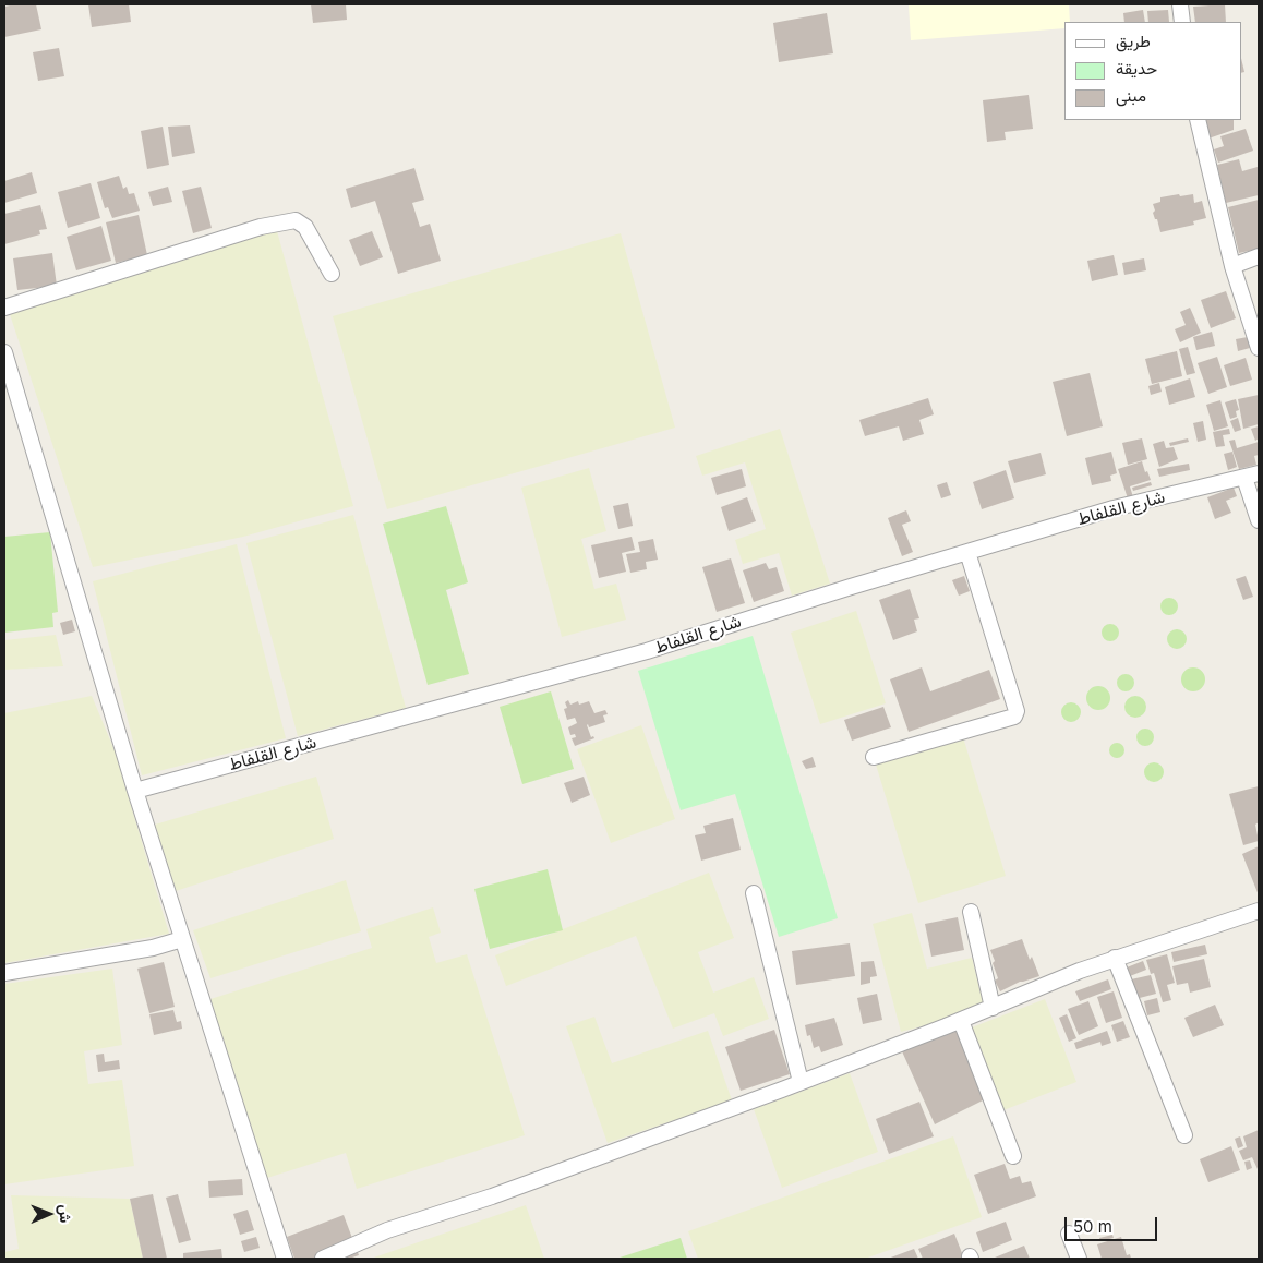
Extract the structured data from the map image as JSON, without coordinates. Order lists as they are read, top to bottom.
{
  "streets": {
    "street": ["شارع القلفاط"]
  },
  "legend": ["طريق", "حديقة", "مبنى"],
  "scale_bar": "50 m",
  "north": "right"
}
